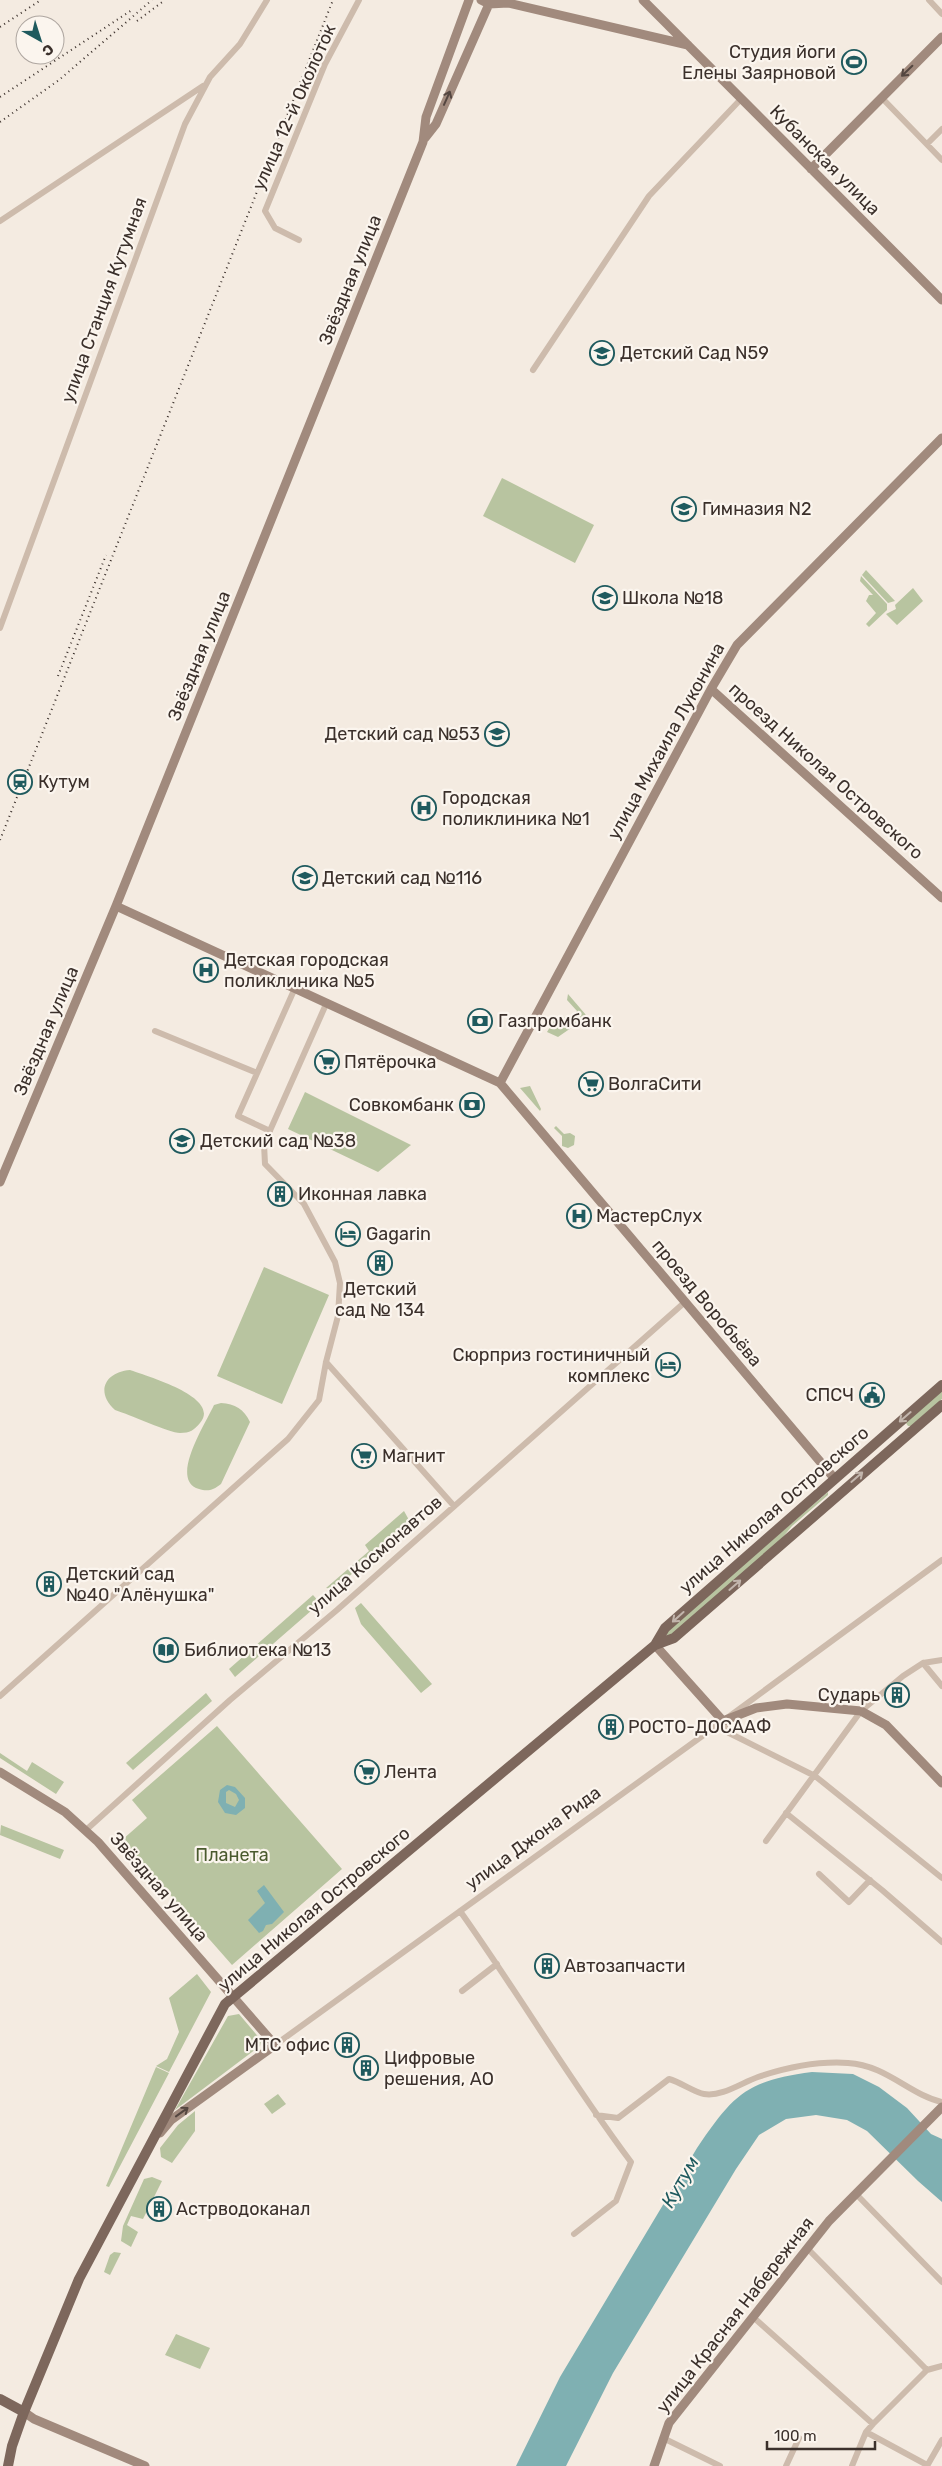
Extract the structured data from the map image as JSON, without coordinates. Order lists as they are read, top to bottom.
{
  "streets": {
    "main road": [
      "Кубанская улица",
      "Звёздная улица",
      "улица Михаила Луконина",
      "проезд Николая Островского",
      "проезд Воробьёва",
      "улица Николая Островского",
      "улица Джона Рида",
      "улица Красная Набережная"
    ],
    "street": ["улица 12-й Околоток", "улица Станция Кутумная", "улица Космонавтов"]
  },
  "crossings": [
    ["Звёздная улица", "проезд Воробьёва"],
    ["Звёздная улица", "улица Николая Островского"],
    ["Звёздная улица", "улица Космонавтов"],
    ["Звёздная улица", "улица Джона Рида"],
    ["улица Михаила Луконина", "проезд Николая Островского"],
    ["улица Михаила Луконина", "проезд Воробьёва"],
    ["проезд Воробьёва", "улица Николая Островского"],
    ["проезд Воробьёва", "улица Космонавтов"],
    ["улица Николая Островского", "улица Джона Рида"]
  ],
  "water": ["Кутум"],
  "parks": ["Планета"],
  "places": {
    "sports": ["Студия йоги Елены Заярновой"],
    "school or university": [
      "Детский Сад N59",
      "Гимназия N2",
      "Школа №18",
      "Детский сад №53",
      "Детский сад №116",
      "Детский сад №38"
    ],
    "station": ["Кутум"],
    "hospital": ["Городская поликлиника №1", "Детская городская поликлиника №5", "МастерСлух"],
    "bank": ["Газпромбанк", "Совкомбанк"],
    "supermarket": [
      "Пятёрочка",
      "ВолгаСити",
      "Магнит",
      "Лента"
    ],
    "building": [
      "Иконная лавка",
      "Детский сад № 134",
      "Детский сад №40 \"Алёнушка\"",
      "Сударь",
      "РОСТО-ДОСААФ",
      "Автозапчасти",
      "МТС офис",
      "Цифровые решения, АО",
      "Астрводоканал"
    ],
    "hotel": ["Gagarin", "Сюрприз гостиничный комплекс"],
    "public building": ["СПСЧ"],
    "library": ["Библиотека №13"]
  },
  "scale_bar": "100 m",
  "north": "bottom right"
}
